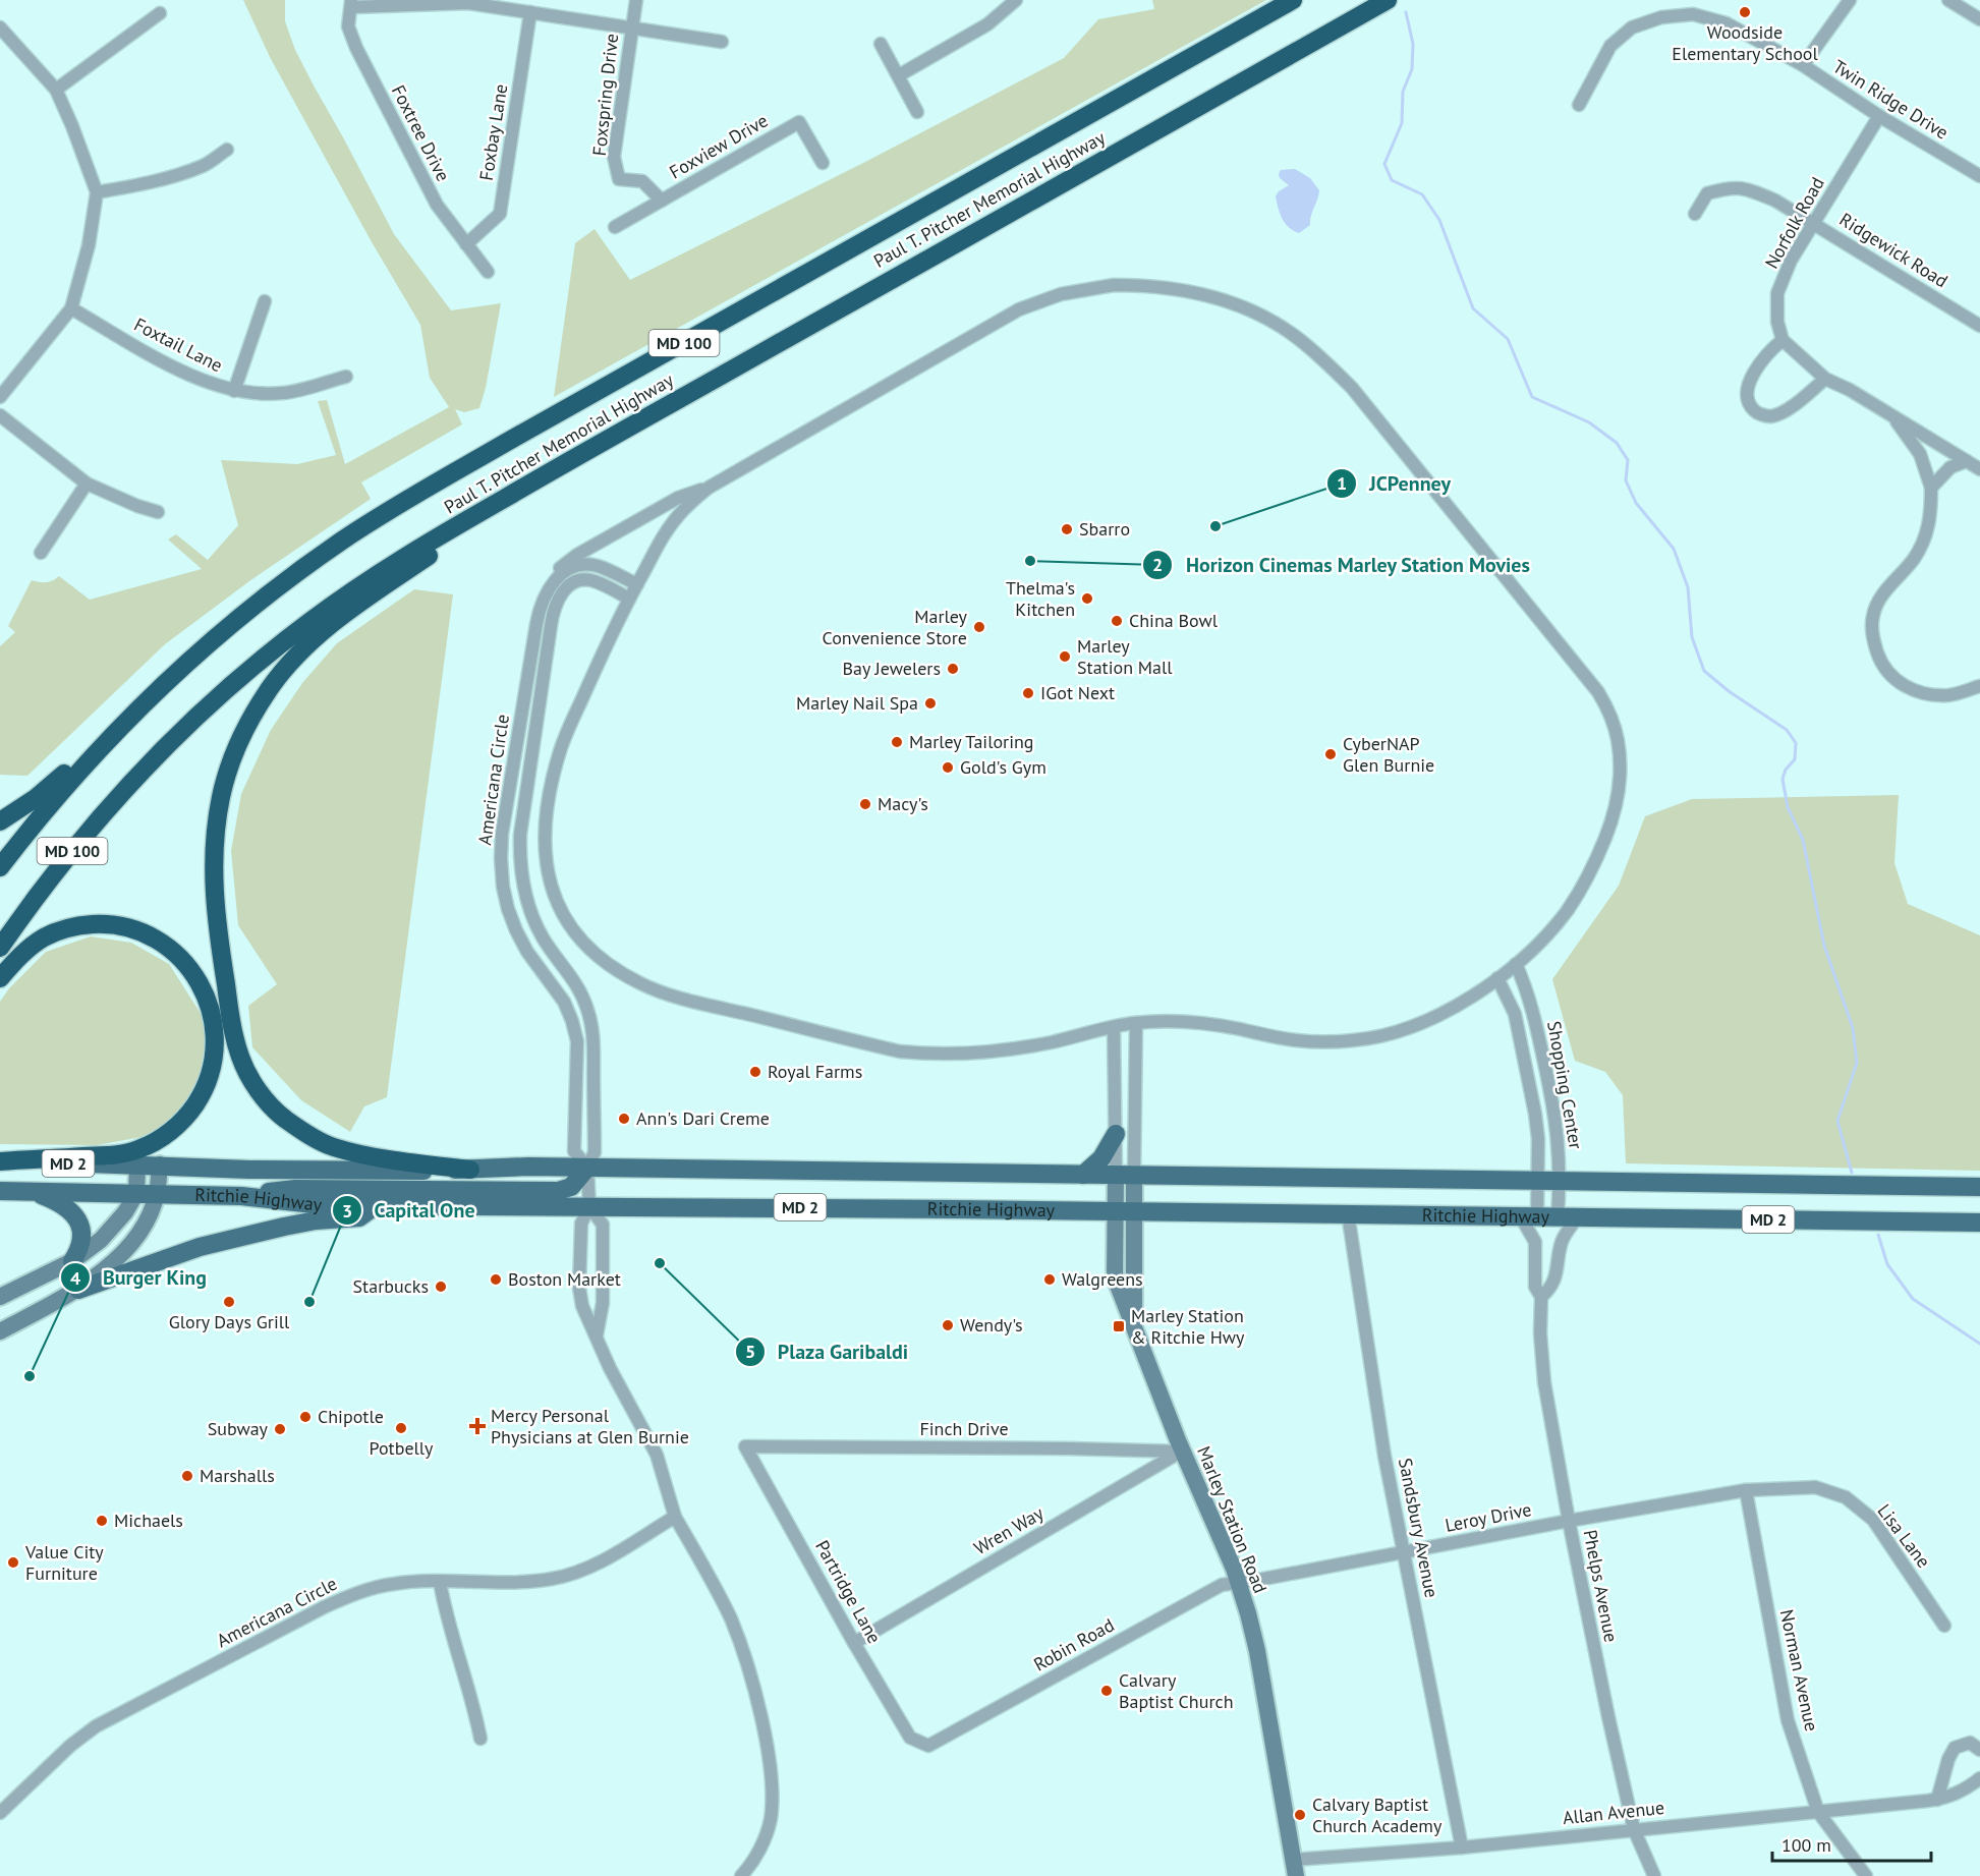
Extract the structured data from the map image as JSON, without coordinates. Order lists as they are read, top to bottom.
{
  "streets": {
    "highway": ["Paul T. Pitcher Memorial Highway", "MD 100"],
    "main road": ["MD 2", "Ritchie Highway", "Marley Station Road"],
    "street": [
      "Foxspring Drive",
      "Twin Ridge Drive",
      "Foxbay Lane",
      "Foxtree Drive",
      "Foxview Drive",
      "Norfolk Road",
      "Ridgewick Road",
      "Foxtail Lane",
      "Americana Circle",
      "Shopping Center",
      "Finch Drive",
      "Leroy Drive",
      "Sandsbury Avenue",
      "Wren Way",
      "Lisa Lane",
      "Phelps Avenue",
      "Partridge Lane",
      "Robin Road",
      "Norman Avenue",
      "Allan Avenue"
    ]
  },
  "crossings": [
    ["Foxspring Drive", "Foxview Drive"],
    ["Twin Ridge Drive", "Norfolk Road"],
    ["Foxbay Lane", "Foxtree Drive"],
    ["Norfolk Road", "Ridgewick Road"],
    ["Americana Circle", "Ritchie Highway"],
    ["Shopping Center", "Ritchie Highway"],
    ["Shopping Center", "Phelps Avenue"],
    ["Ritchie Highway", "Marley Station Road"],
    ["Ritchie Highway", "Sandsbury Avenue"],
    ["Ritchie Highway", "Phelps Avenue"],
    ["Finch Drive", "Marley Station Road"],
    ["Finch Drive", "Wren Way"],
    ["Finch Drive", "Partridge Lane"],
    ["Leroy Drive", "Marley Station Road"],
    ["Leroy Drive", "Sandsbury Avenue"],
    ["Leroy Drive", "Lisa Lane"],
    ["Leroy Drive", "Phelps Avenue"],
    ["Leroy Drive", "Robin Road"],
    ["Leroy Drive", "Norman Avenue"],
    ["Marley Station Road", "Wren Way"],
    ["Marley Station Road", "Robin Road"],
    ["Marley Station Road", "Allan Avenue"],
    ["Sandsbury Avenue", "Allan Avenue"],
    ["Wren Way", "Partridge Lane"],
    ["Lisa Lane", "Norman Avenue"],
    ["Phelps Avenue", "Allan Avenue"],
    ["Partridge Lane", "Robin Road"],
    ["Norman Avenue", "Allan Avenue"]
  ],
  "places": {
    "other": [
      "Woodside Elementary School",
      "JCPenney",
      "Sbarro",
      "Horizon Cinemas Marley Station Movies",
      "Thelma's Kitchen",
      "China Bowl",
      "Marley Convenience Store",
      "Marley Station Mall",
      "Bay Jewelers",
      "IGot Next",
      "Marley Nail Spa",
      "Marley Tailoring",
      "CyberNAP Glen Burnie",
      "Gold's Gym",
      "Macy's",
      "Royal Farms",
      "Ann's Dari Creme",
      "Plaza Garibaldi",
      "Boston Market",
      "Walgreens",
      "Starbucks",
      "Glory Days Grill",
      "Capital One",
      "Wendy's",
      "Burger King",
      "Chipotle",
      "Potbelly",
      "Subway",
      "Marshalls",
      "Michaels",
      "Value City Furniture",
      "Calvary Baptist Church",
      "Calvary Baptist Church Academy"
    ],
    "transit": ["Marley Station & Ritchie Hwy"],
    "health": ["Mercy Personal Physicians at Glen Burnie"]
  },
  "scale_bar": "100 m"
}
